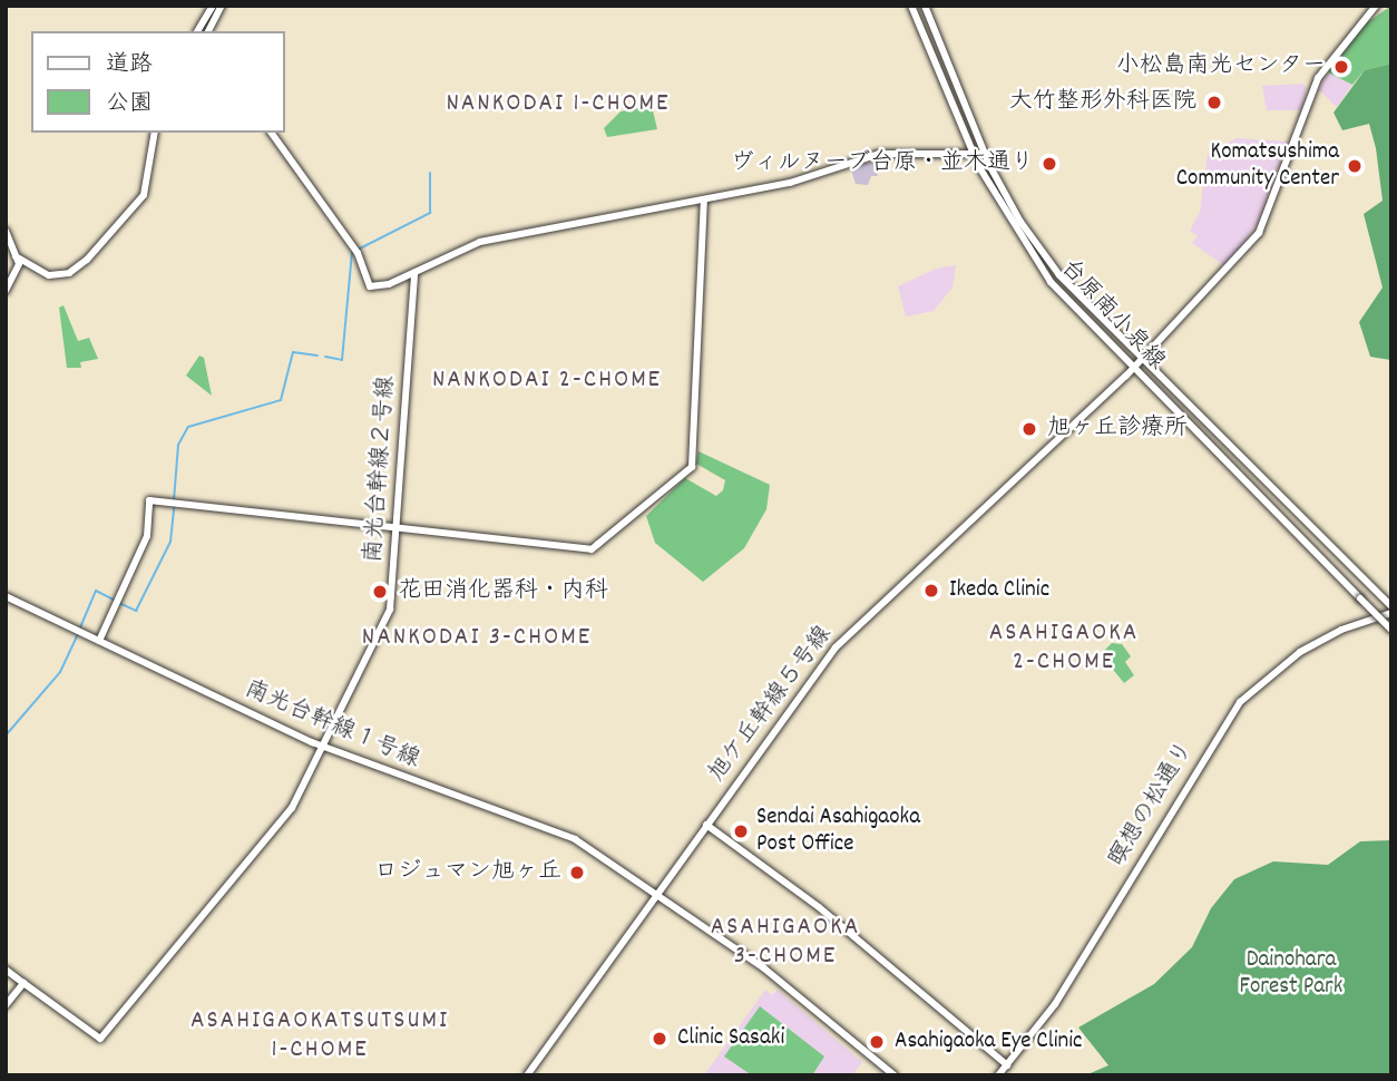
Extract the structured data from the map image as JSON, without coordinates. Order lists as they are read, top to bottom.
{
  "streets": {
    "street": [
      "台原南小泉線",
      "南光台幹線２号線",
      "旭ケ丘幹線５号線",
      "南光台幹線１号線",
      "瞑想の松通り"
    ]
  },
  "crossings": [
    ["台原南小泉線", "旭ケ丘幹線５号線"],
    ["台原南小泉線", "瞑想の松通り"],
    ["南光台幹線２号線", "南光台幹線１号線"],
    ["旭ケ丘幹線５号線", "南光台幹線１号線"]
  ],
  "districts": [
    "NANKODAI 1-CHOME",
    "NANKODAI 2-CHOME",
    "ASAHIGAOKA 2-CHOME",
    "NANKODAI 3-CHOME",
    "ASAHIGAOKA 3-CHOME",
    "ASAHIGAOKATSUTSUMI 1-CHOME"
  ],
  "parks": ["Dainohara Forest Park"],
  "places": [
    "小松島南光センター",
    "大竹整形外科医院",
    "ヴィルヌーブ台原・並木通り",
    "Komatsushima Community Center",
    "旭ヶ丘診療所",
    "Ikeda Clinic",
    "花田消化器科・内科",
    "Sendai Asahigaoka Post Office",
    "ロジュマン旭ヶ丘",
    "Clinic Sasaki",
    "Asahigaoka Eye Clinic"
  ],
  "legend": ["道路", "公園"]
}
